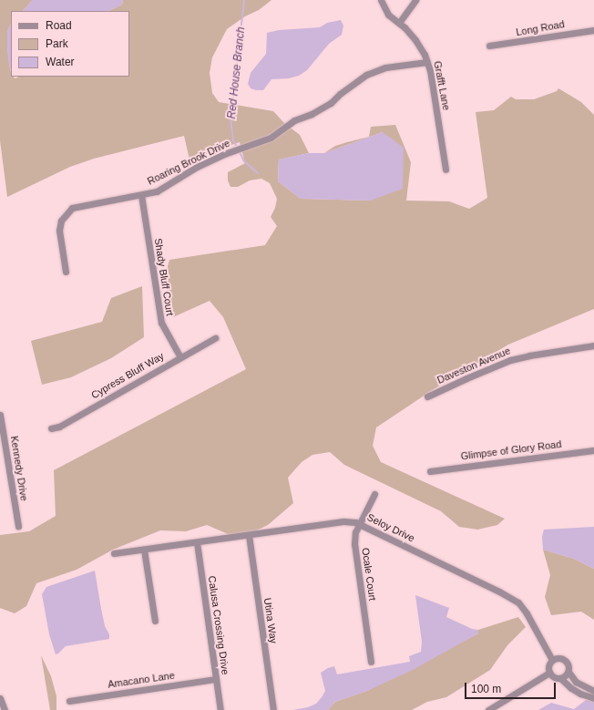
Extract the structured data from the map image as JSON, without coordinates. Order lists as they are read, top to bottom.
{
  "streets": {
    "street": [
      "Long Road",
      "Grafft Lane",
      "Roaring Brook Drive",
      "Shady Bluff Court",
      "Daveston Avenue",
      "Cypress Bluff Way",
      "Glimpse of Glory Road",
      "Kennedy Drive",
      "Seloy Drive",
      "Ocale Court",
      "Utina Way",
      "Calusa Crossing Drive",
      "Amacano Lane"
    ]
  },
  "crossings": [
    ["Grafft Lane", "Roaring Brook Drive"],
    ["Roaring Brook Drive", "Shady Bluff Court"],
    ["Shady Bluff Court", "Cypress Bluff Way"],
    ["Seloy Drive", "Ocale Court"],
    ["Seloy Drive", "Utina Way"],
    ["Seloy Drive", "Calusa Crossing Drive"],
    ["Calusa Crossing Drive", "Amacano Lane"]
  ],
  "water": ["Red House Branch"],
  "legend": ["Road", "Park", "Water"],
  "scale_bar": "100 m"
}
